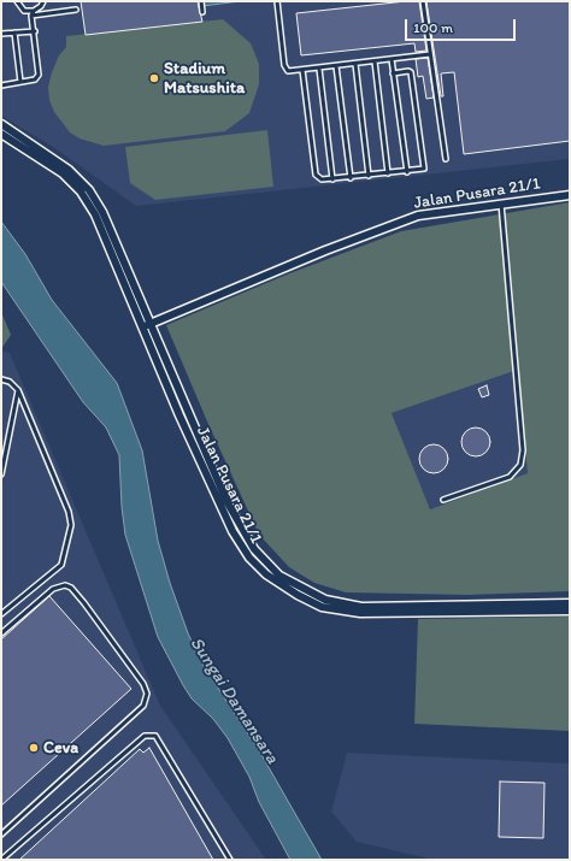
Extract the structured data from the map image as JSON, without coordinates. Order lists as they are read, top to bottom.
{
  "streets": {
    "street": ["Jalan Pusara 21/1"]
  },
  "water": ["Sungai Damansara"],
  "places": ["Stadium Matsushita", "Ceva"],
  "scale_bar": "100 m"
}
